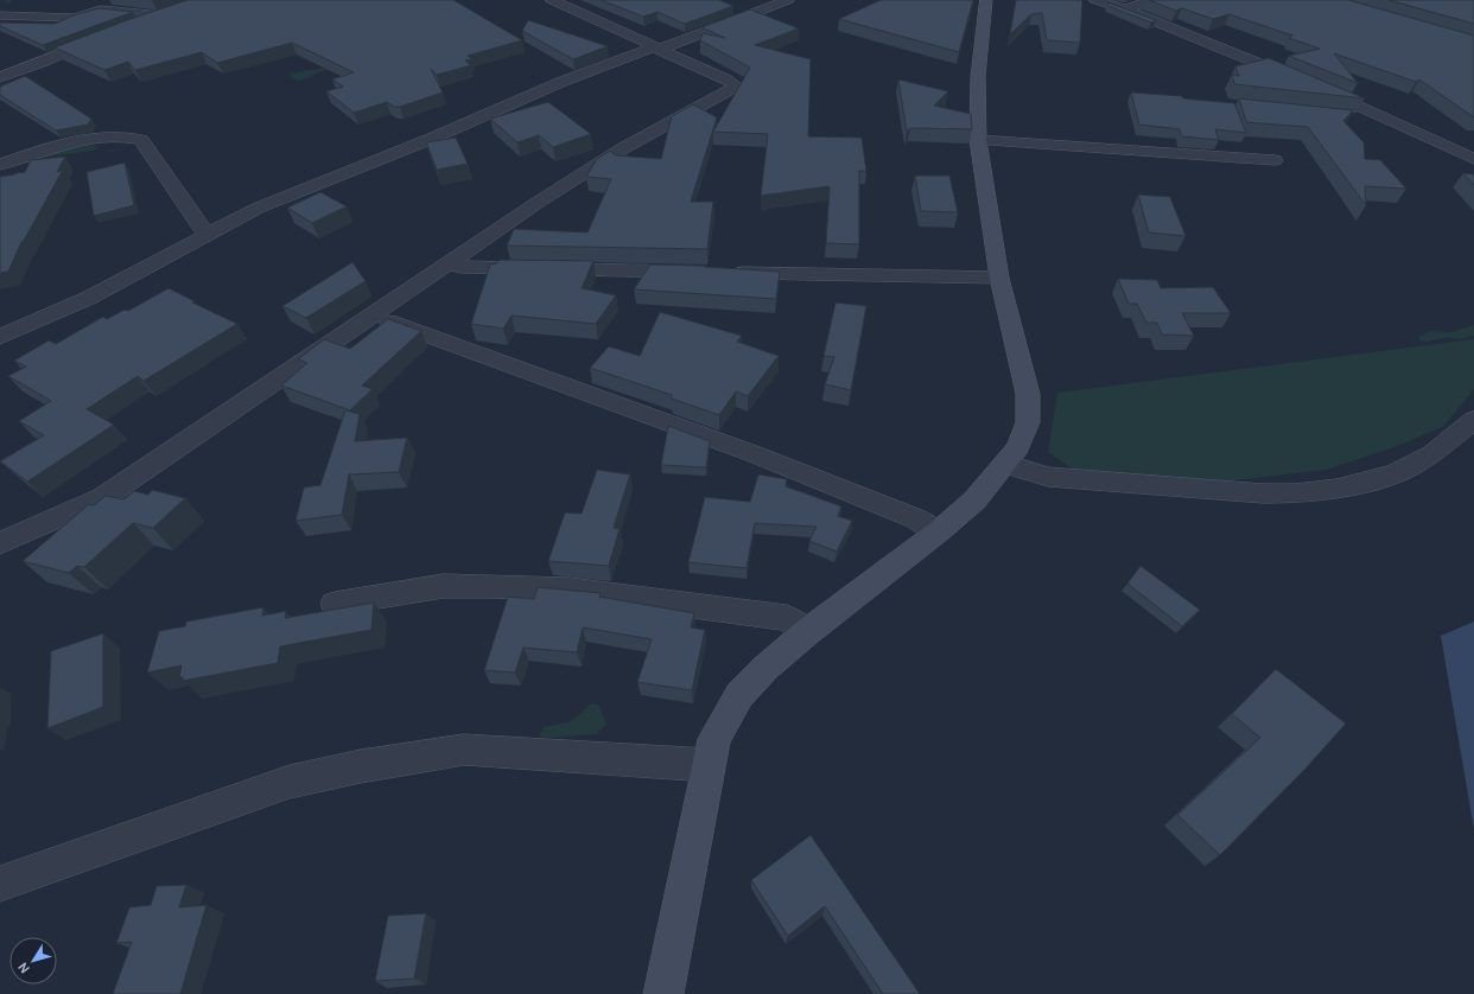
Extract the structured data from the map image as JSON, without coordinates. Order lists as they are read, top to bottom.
{
  "north": "bottom left"
}
